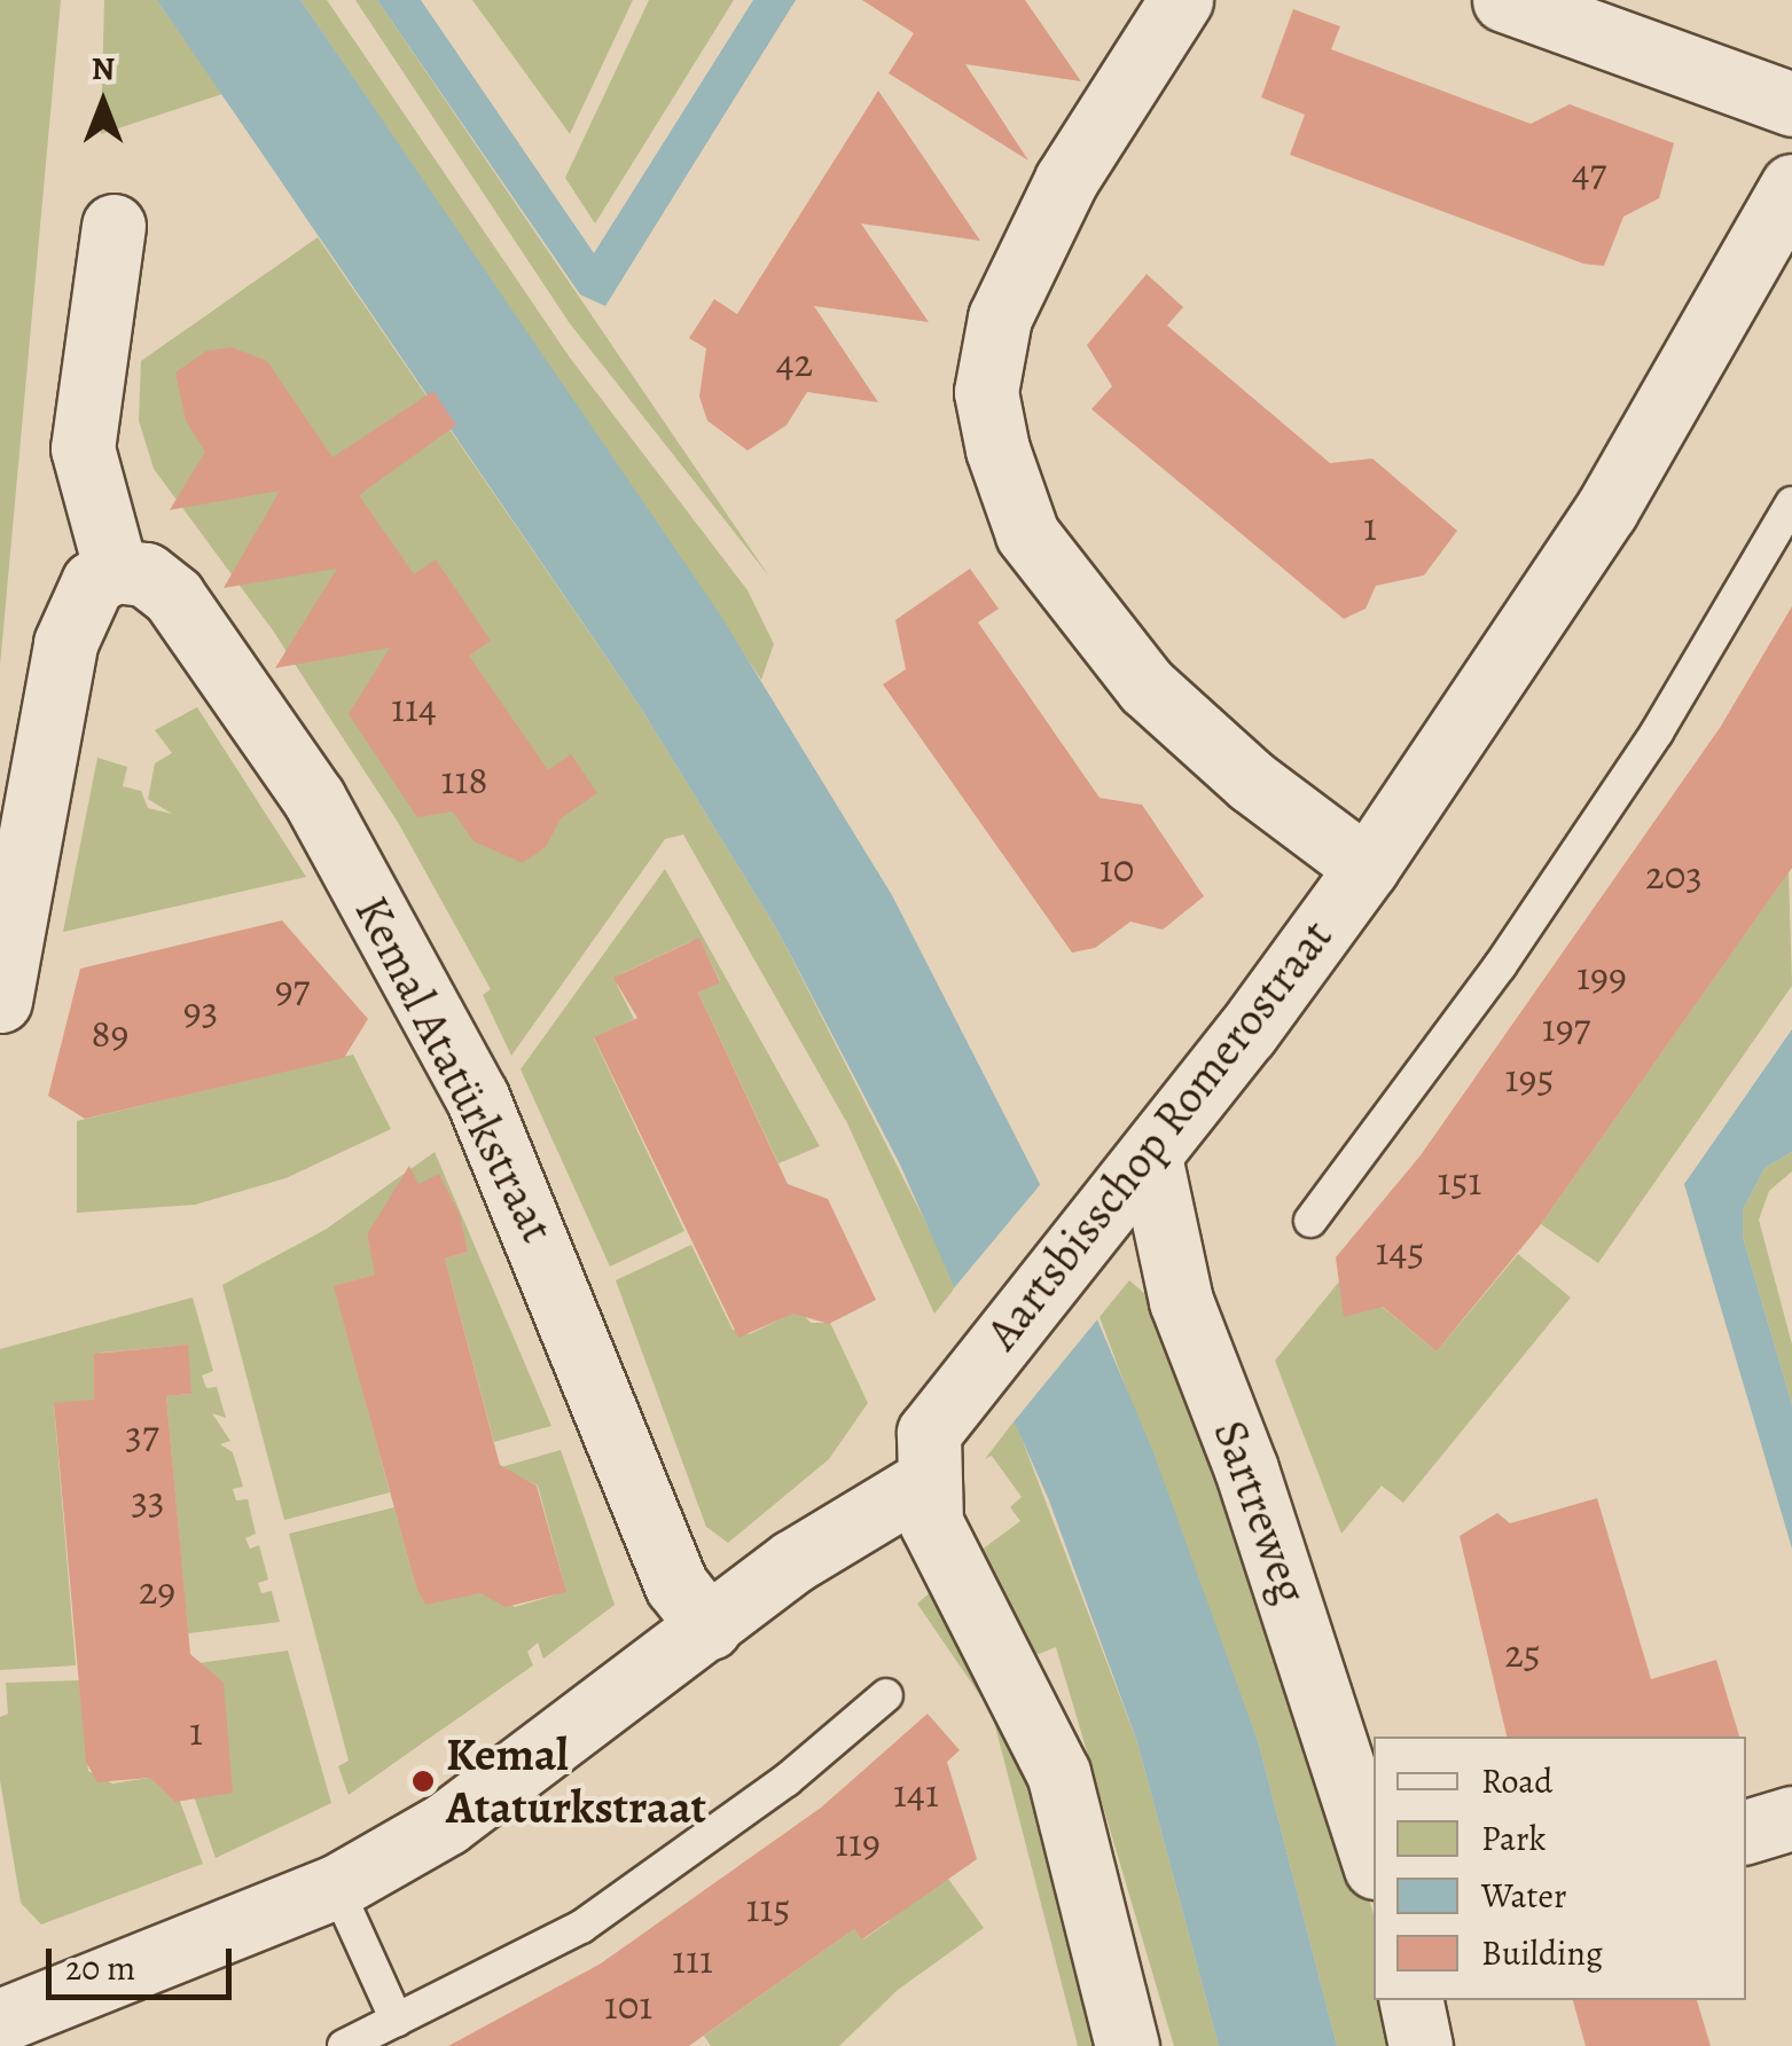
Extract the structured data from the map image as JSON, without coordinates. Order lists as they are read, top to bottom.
{
  "streets": {
    "street": ["Kemal Atatürkstraat", "Aartsbisschop Romerostraat", "Sartreweg"]
  },
  "crossings": [
    ["Aartsbisschop Romerostraat", "Sartreweg"]
  ],
  "places": ["Kemal Ataturkstraat"],
  "house_numbers": [
    "47",
    "42",
    "1",
    "114",
    "118",
    "10",
    "203",
    "199",
    "97",
    "93",
    "197",
    "89",
    "195",
    "151",
    "145",
    "37",
    "33",
    "29",
    "25",
    "1",
    "141",
    "119",
    "115",
    "111",
    "101"
  ],
  "legend": [
    "Road",
    "Park",
    "Water",
    "Building"
  ],
  "scale_bar": "20 m",
  "north": "top"
}
